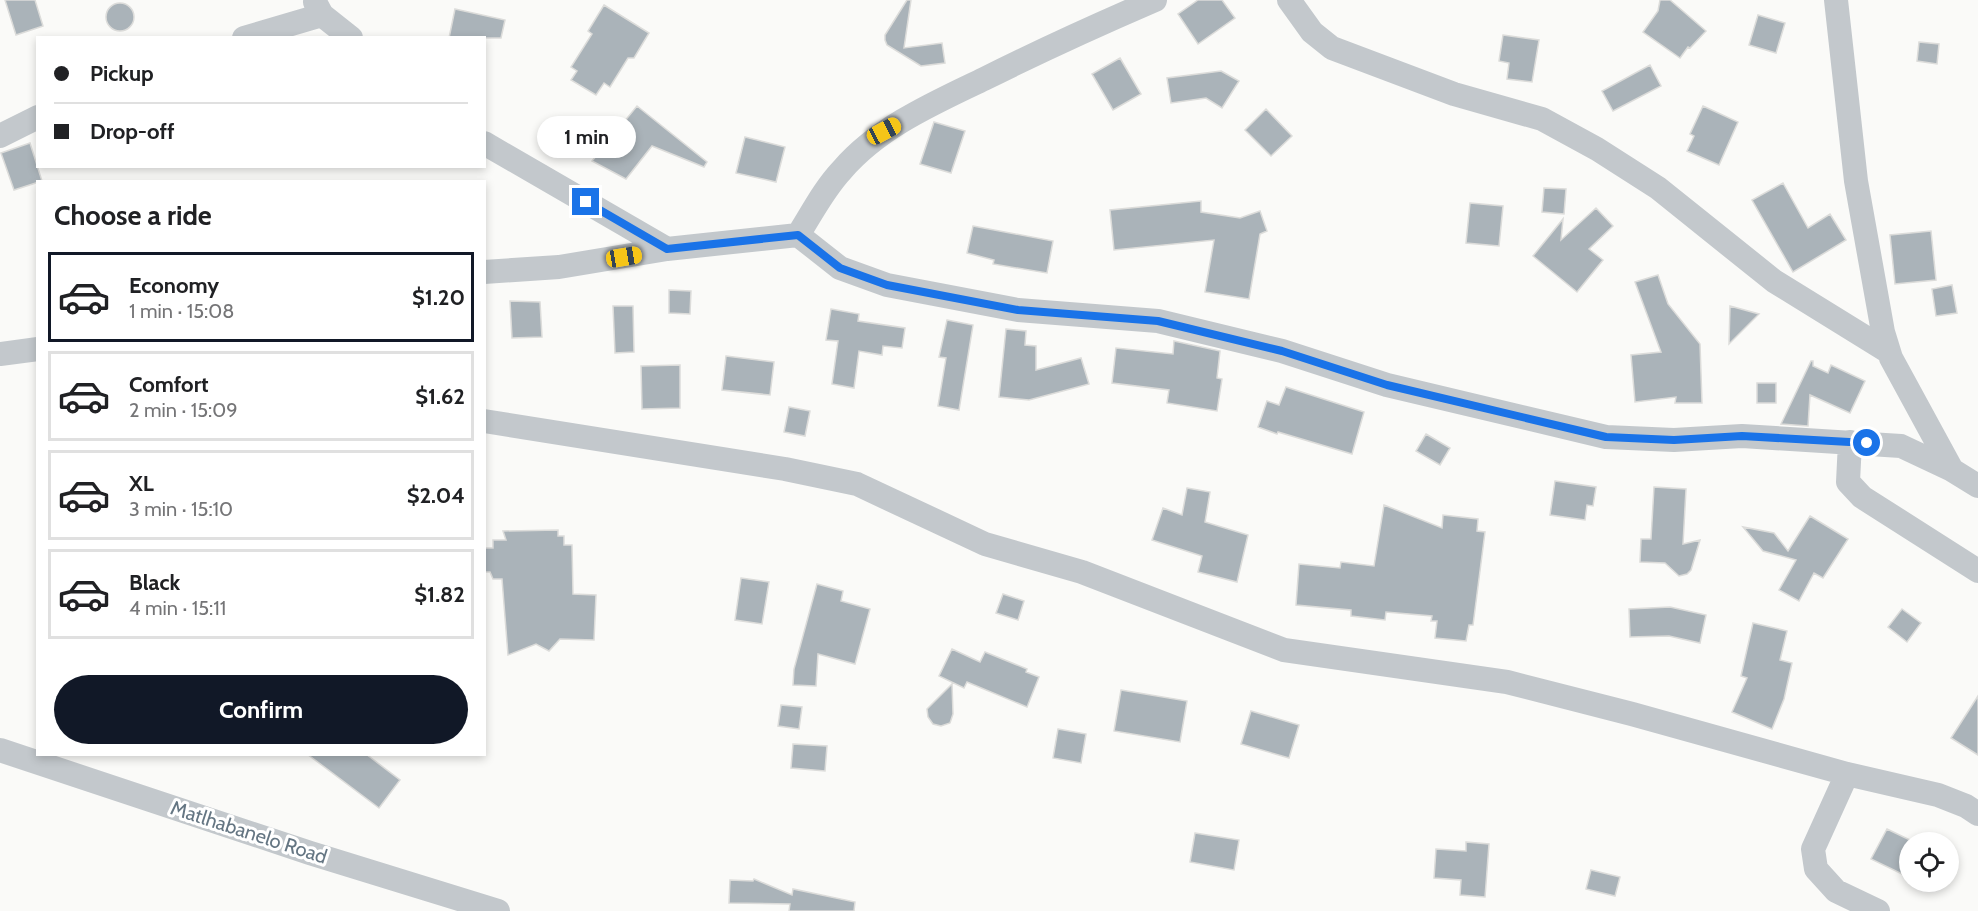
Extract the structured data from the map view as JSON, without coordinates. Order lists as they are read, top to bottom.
{
  "streets": {
    "street": ["Matlhabanelo Road"]
  },
  "page": {
    "banner": ["Pickup", "Drop-off"],
    "bubble": "1 min",
    "heading": "Choose a ride",
    "list": [
      {
        "name": "Economy",
        "note": "1 min · 15:08",
        "value": "$1.20"
      },
      {
        "name": "Comfort",
        "note": "2 min · 15:09",
        "value": "$1.62"
      },
      {
        "name": "XL",
        "note": "3 min · 15:10",
        "value": "$2.04"
      },
      {
        "name": "Black",
        "note": "4 min · 15:11",
        "value": "$1.82"
      }
    ],
    "buttons": "Confirm"
  }
}
